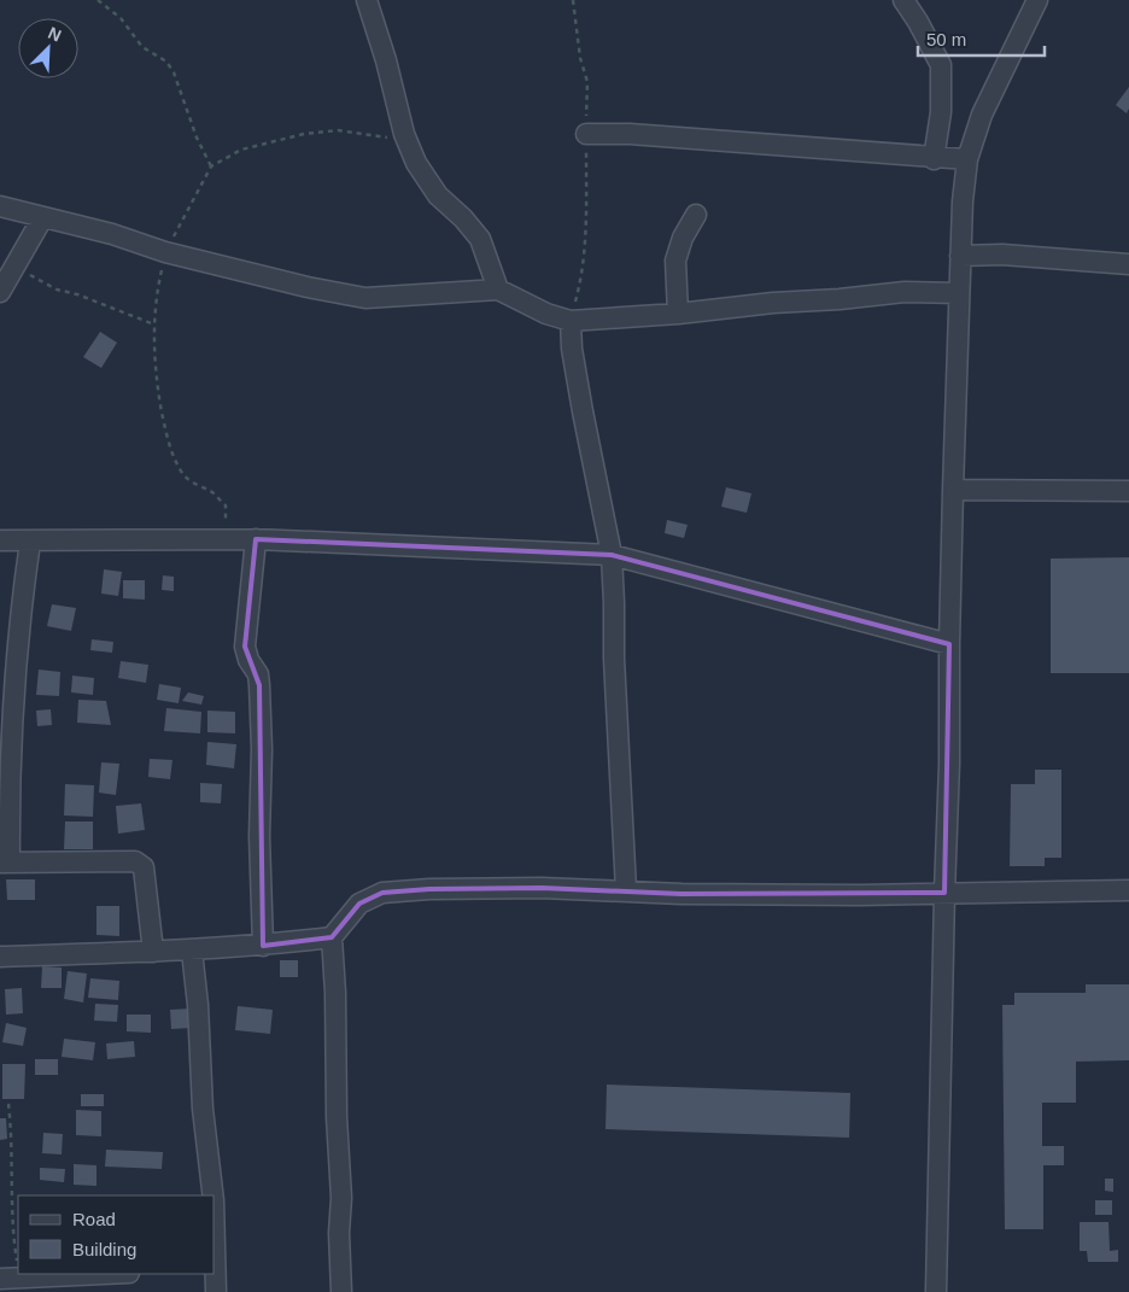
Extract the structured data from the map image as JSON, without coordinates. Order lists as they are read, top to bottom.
{
  "legend": ["Road", "Building"],
  "scale_bar": "50 m",
  "north": "top right"
}
